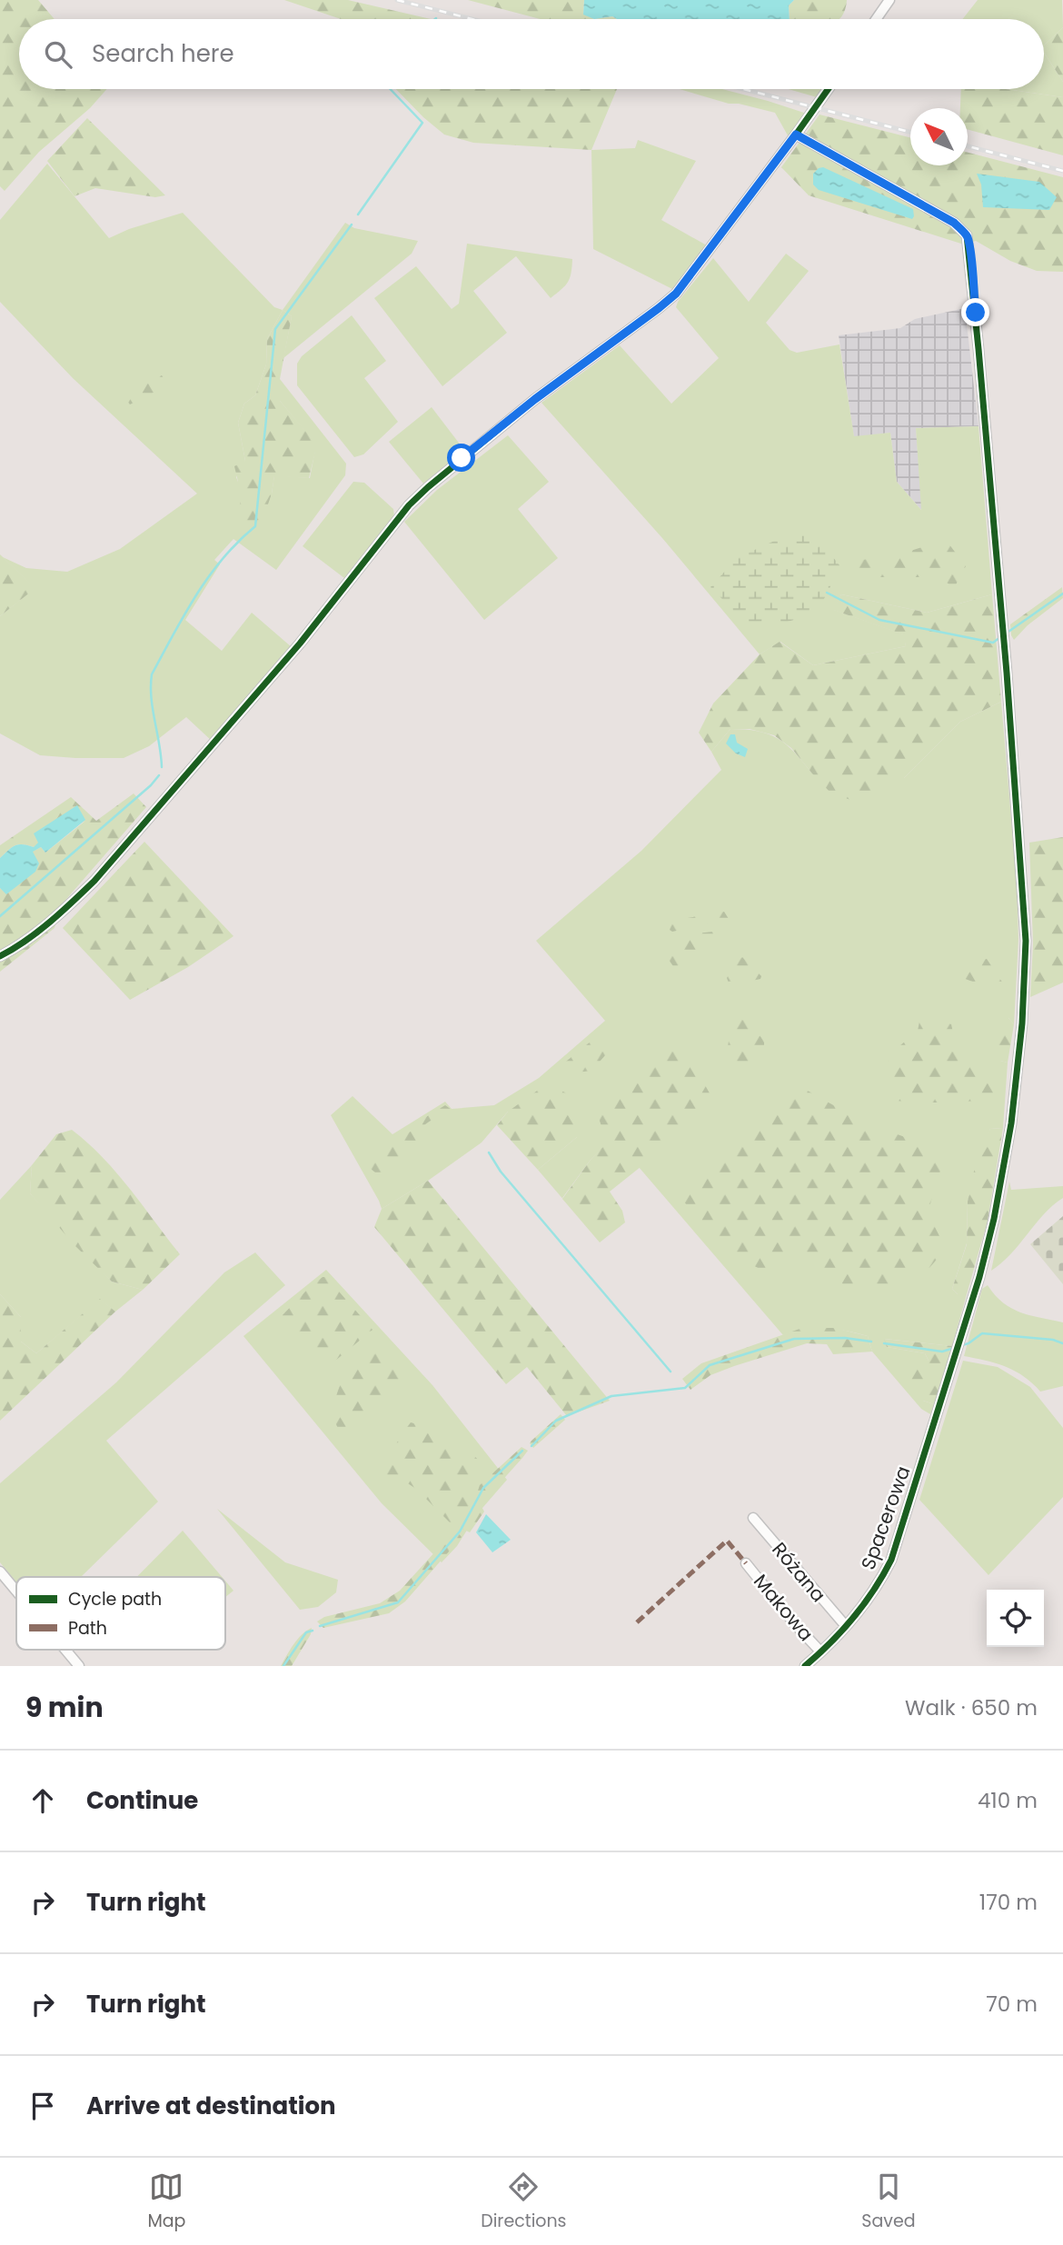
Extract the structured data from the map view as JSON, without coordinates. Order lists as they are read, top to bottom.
{
  "streets": {
    "street": ["Spacerowa", "Różana", "Makowa"]
  },
  "crossings": [
    ["Spacerowa", "Różana"],
    ["Spacerowa", "Makowa"]
  ],
  "legend": ["Cycle path", "Path"],
  "north": "top left",
  "page": {
    "search": "Search here",
    "heading": ["9 min", "Walk · 650 m"],
    "list": [
      ["Continue", "410 m"],
      ["Turn right", "170 m"],
      ["Turn right", "70 m"],
      "Arrive at destination"
    ],
    "nav": ["Map", "Directions", "Saved"]
  }
}
